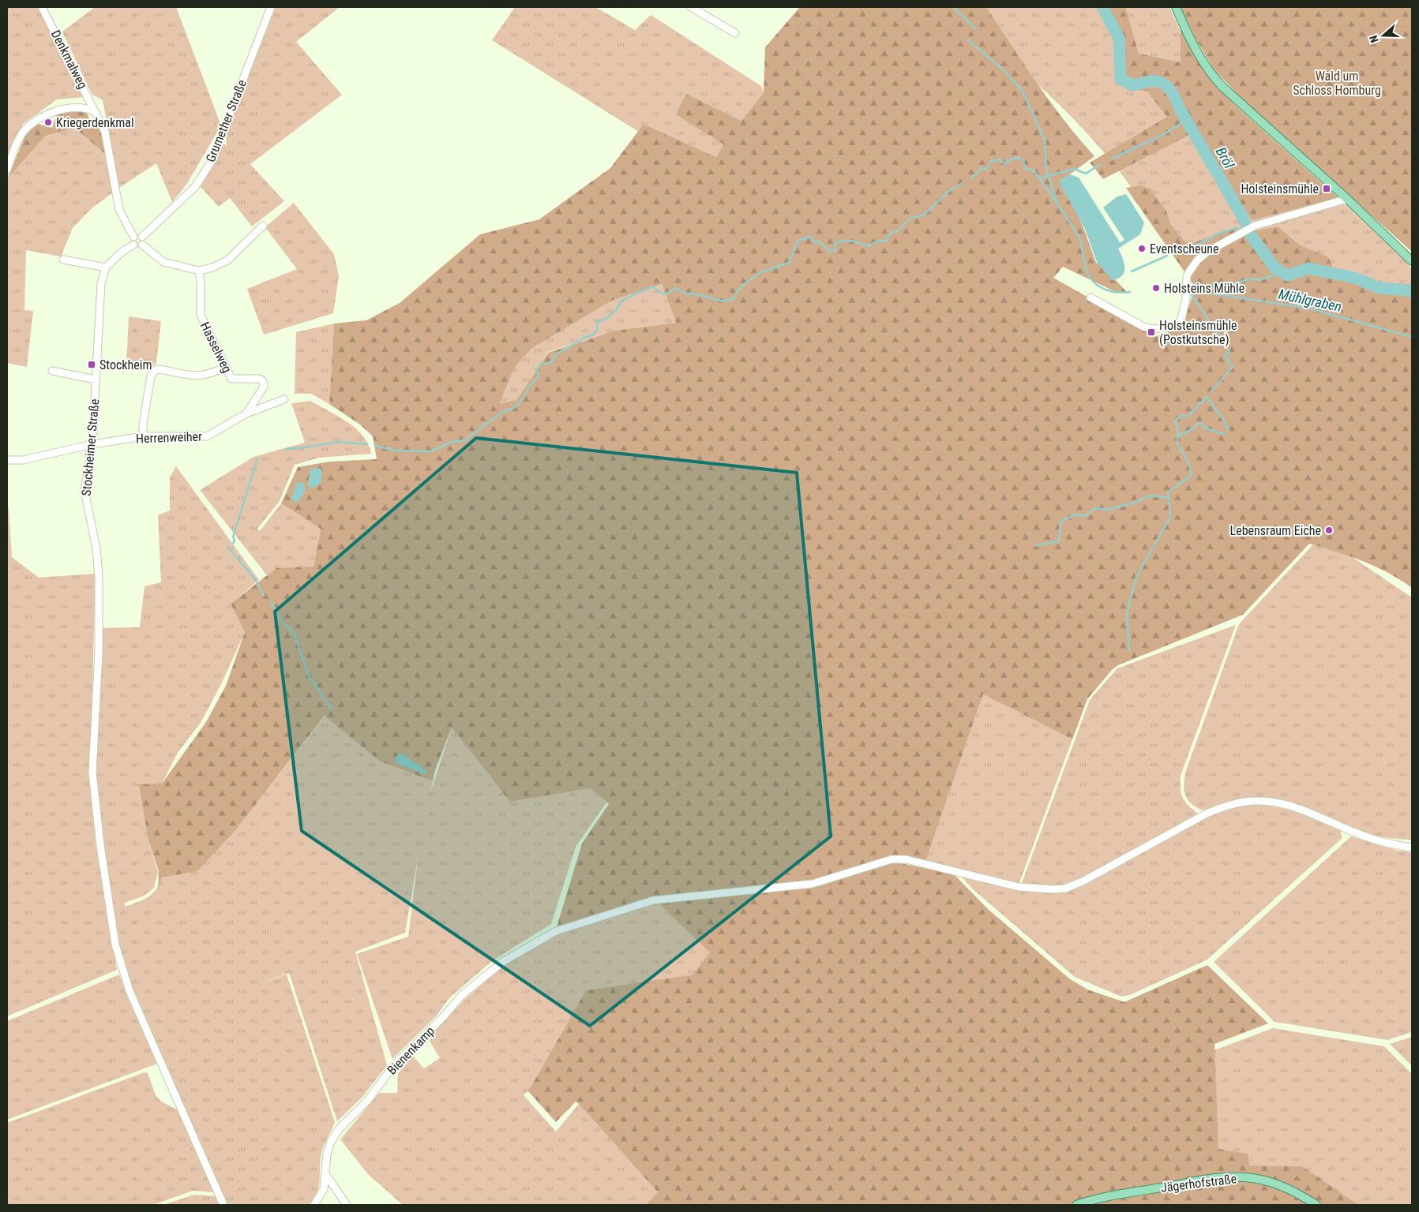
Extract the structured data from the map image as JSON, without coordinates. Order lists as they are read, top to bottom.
{
  "streets": {
    "main road": ["Jägerhofstraße"],
    "street": [
      "Denkmalweg",
      "Grumether Straße",
      "Hasselweg",
      "Herrenweiher",
      "Stockheimer Straße",
      "Bienenkamp"
    ]
  },
  "crossings": [
    ["Denkmalweg", "Grumether Straße"],
    ["Hasselweg", "Herrenweiher"],
    ["Herrenweiher", "Stockheimer Straße"]
  ],
  "water": ["Bröl", "Mühlgraben"],
  "parks": ["Wald um Schloss Homburg"],
  "places": {
    "other": [
      "Kriegerdenkmal",
      "Eventscheune",
      "Holsteins Mühle",
      "Lebensraum Eiche"
    ],
    "transit": ["Holsteinsmühle", "Holsteinsmühle (Postkutsche)", "Stockheim"]
  },
  "north": "left"
}
